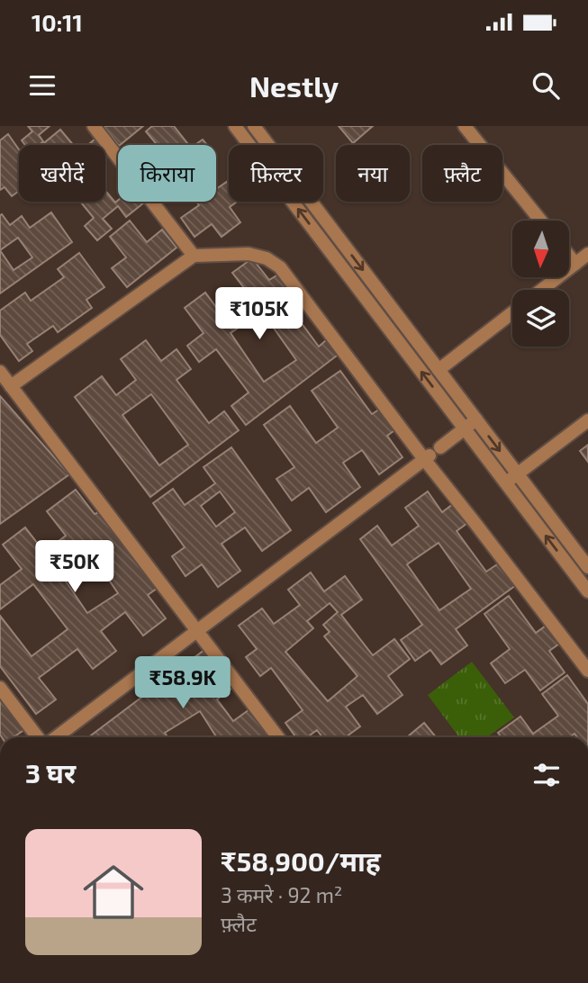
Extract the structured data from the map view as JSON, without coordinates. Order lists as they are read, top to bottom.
{
  "north": "bottom",
  "page": {
    "status": "10:11",
    "header": "Nestly",
    "chip": [
      "खरीदें",
      "किराया",
      "फ़िल्टर",
      "नया",
      "फ़्लैट"
    ],
    "price": ["₹105K", "₹50K", "₹58.9K"],
    "heading": "3 घर",
    "list": [
      {
        "name": "₹58,900/माह",
        "note": "3 कमरे · 92 m² · फ़्लैट"
      }
    ]
  }
}
